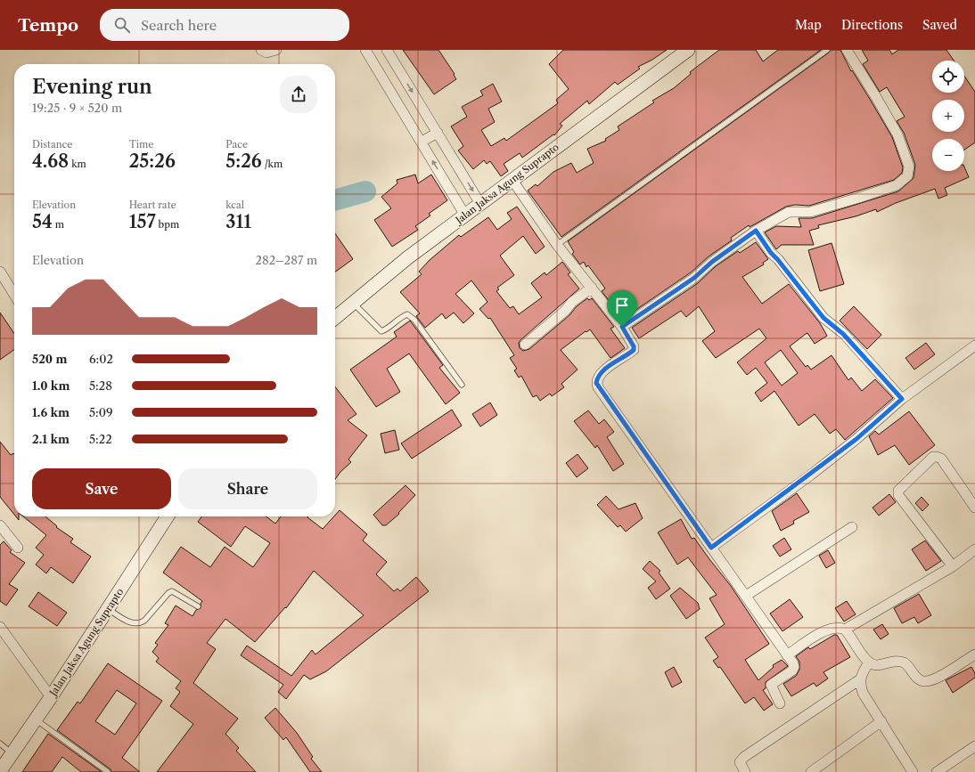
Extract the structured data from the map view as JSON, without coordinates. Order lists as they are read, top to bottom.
{
  "streets": {
    "main road": ["Jalan Jaksa Agung Suprapto"]
  },
  "page": {
    "header": "Tempo",
    "search": "Search here",
    "nav": ["Map", "Directions", "Saved"],
    "map_buttons": ["+", "−"],
    "heading": ["Evening run", "19:25 · 9 × 520 m"],
    "stats": [
      ["Distance", "4.68 km"],
      ["Time", "25:26"],
      ["Pace", "5:26 /km"],
      ["Elevation", "54 m"],
      ["Heart rate", "157 bpm"],
      ["kcal", "311"]
    ],
    "chart": ["Elevation", "282–287 m"],
    "list": [
      {
        "name": "520 m",
        "note": "6:02"
      },
      {
        "name": "1.0 km",
        "note": "5:28"
      },
      {
        "name": "1.6 km",
        "note": "5:09"
      },
      {
        "name": "2.1 km",
        "note": "5:22"
      }
    ],
    "buttons": ["Save", "Share"]
  }
}
